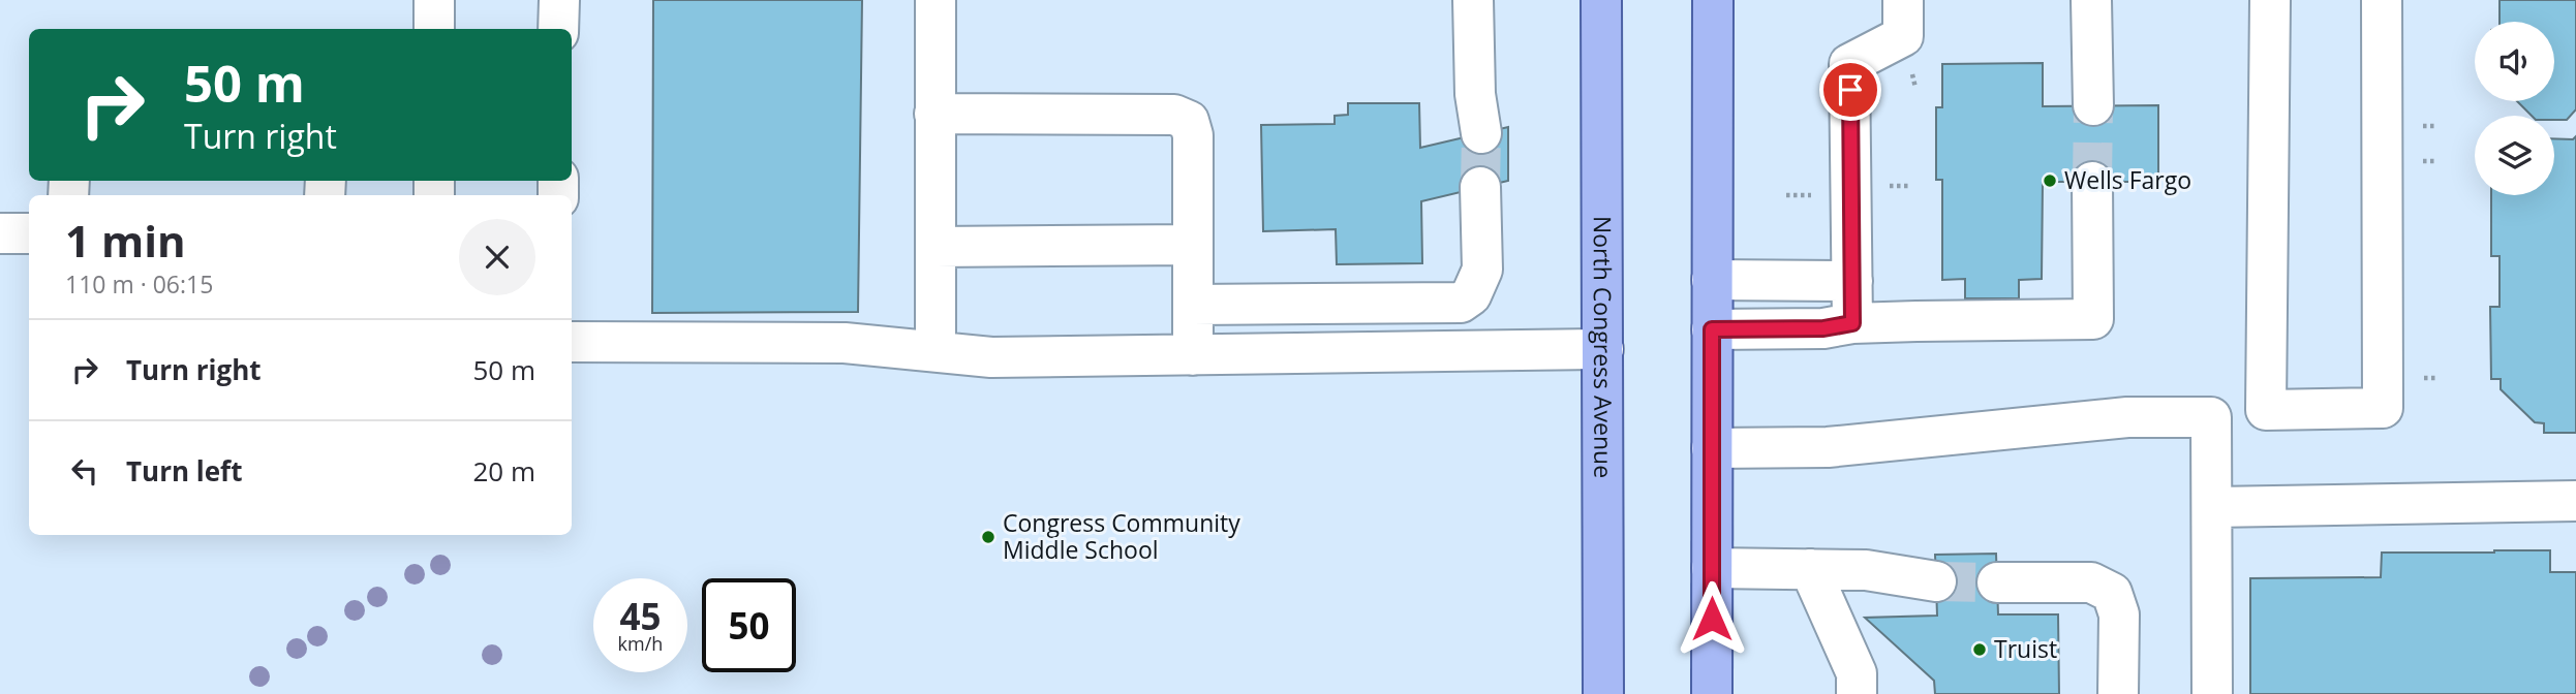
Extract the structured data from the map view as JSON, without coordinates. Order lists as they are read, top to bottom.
{
  "streets": {
    "main road": ["North Congress Avenue"]
  },
  "places": ["Wells Fargo", "Congress Community Middle School", "Truist"],
  "page": {
    "turn": ["50 m", "Turn right"],
    "heading": ["1 min", "110 m · 06:15"],
    "list": [
      {
        "name": "Turn right",
        "value": "50 m"
      },
      {
        "name": "Turn left",
        "value": "20 m"
      }
    ],
    "speed": "45 km/h",
    "limit": "50"
  }
}
